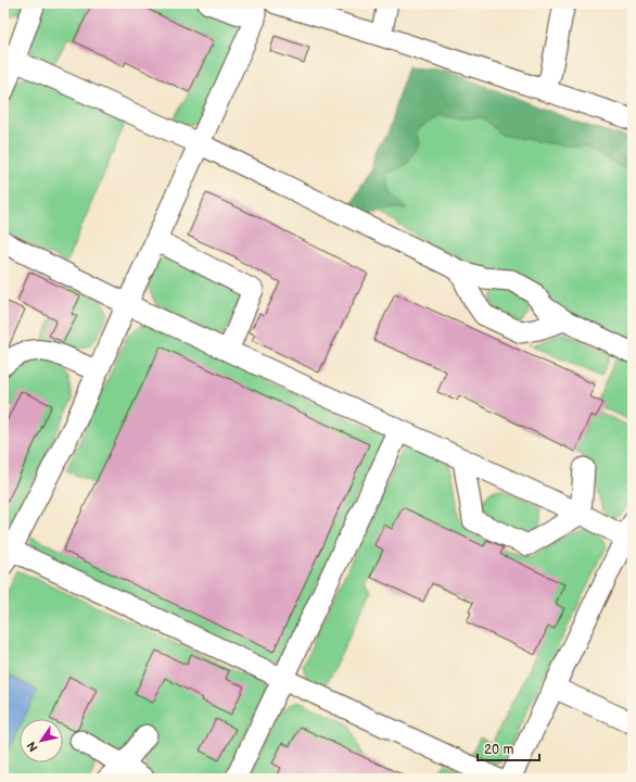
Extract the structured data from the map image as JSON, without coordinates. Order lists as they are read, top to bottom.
{
  "scale_bar": "20 m",
  "north": "bottom left"
}
